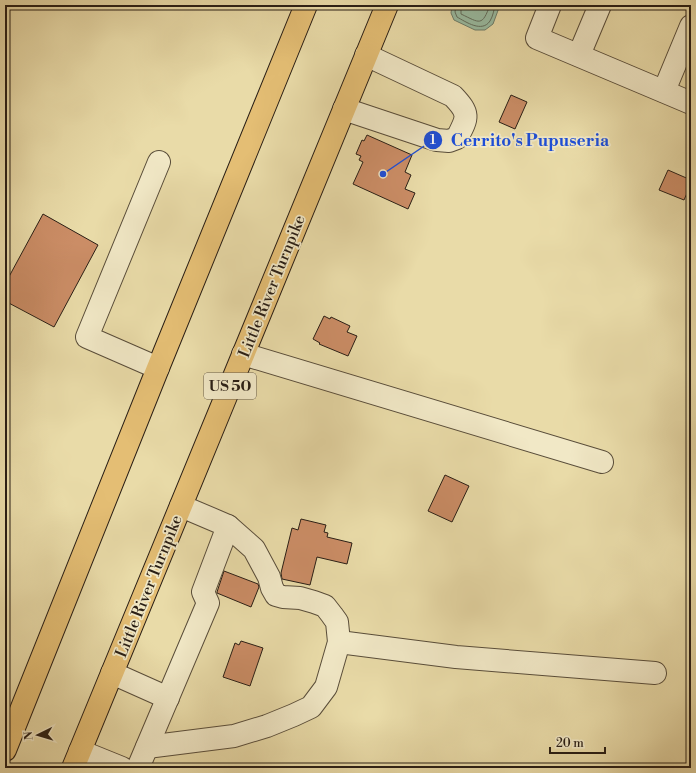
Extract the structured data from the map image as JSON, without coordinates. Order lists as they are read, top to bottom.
{
  "streets": {
    "highway": ["Little River Turnpike", "US 50"]
  },
  "places": ["Cerrito's Pupuseria"],
  "scale_bar": "20 m",
  "north": "left"
}
